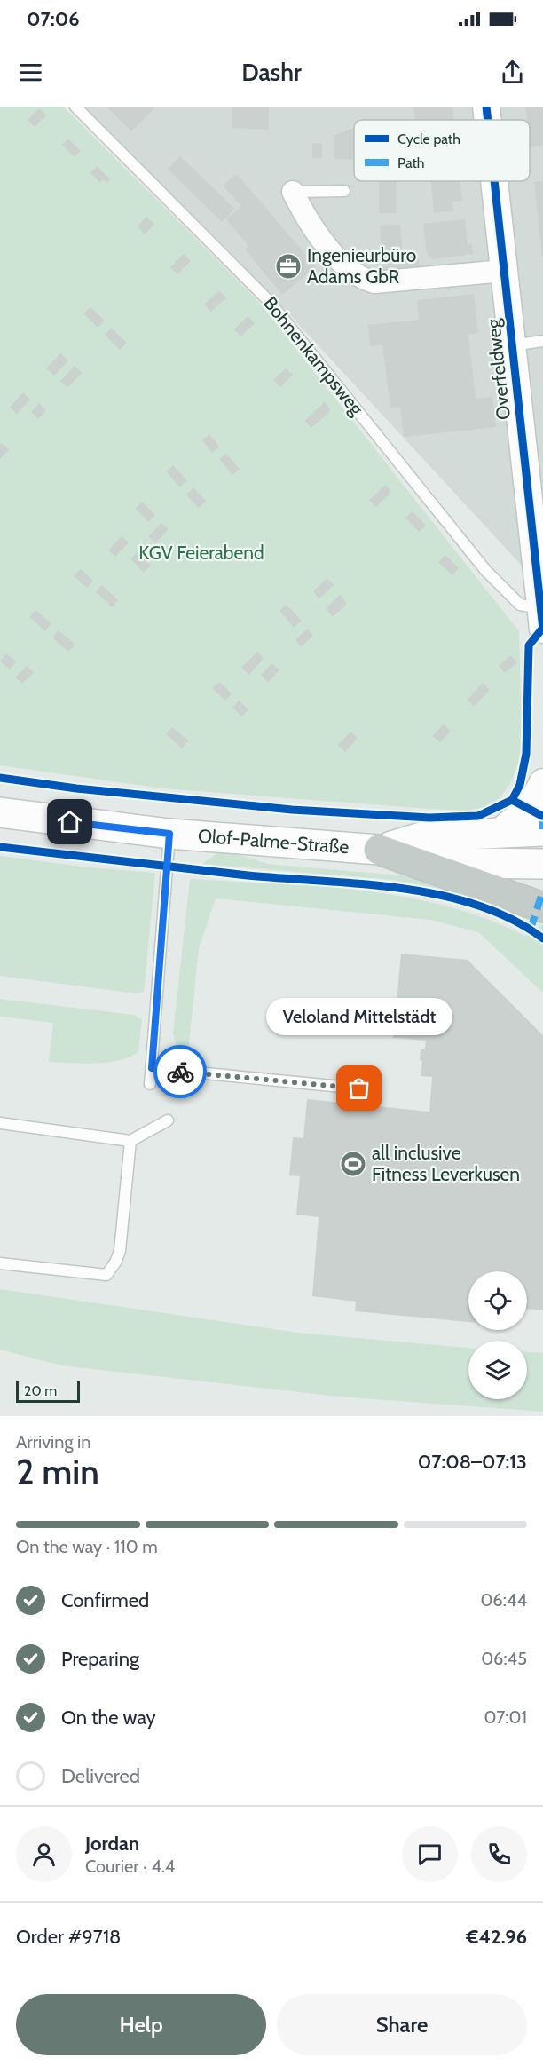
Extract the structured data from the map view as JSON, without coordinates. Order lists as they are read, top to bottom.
{
  "streets": {
    "main road": ["Olof-Palme-Straße"],
    "street": ["Overfeldweg"],
    "lane": ["Bohnenkampsweg"]
  },
  "crossings": [
    ["Bohnenkampsweg", "Overfeldweg"]
  ],
  "parks": ["KGV Feierabend"],
  "places": {
    "office": ["Ingenieurbüro Adams GbR"],
    "other": ["Veloland Mittelstädt"],
    "sports": ["all inclusive Fitness Leverkusen"]
  },
  "legend": ["Cycle path", "Path"],
  "scale_bar": "20 m",
  "page": {
    "status": "07:06",
    "header": "Dashr",
    "bubble": "Veloland Mittelstädt",
    "scale": "20 m",
    "heading": ["2 min", "Arriving in", "07:08–07:13"],
    "panel": [
      "Jordan",
      "Courier · 4.4",
      "Order #9718",
      "€42.96"
    ],
    "bar": "On the way · 110 m",
    "list": [
      ["Confirmed", "06:44"],
      ["Preparing", "06:45"],
      ["On the way", "07:01"],
      "Delivered"
    ],
    "buttons": ["Help", "Share"]
  }
}
